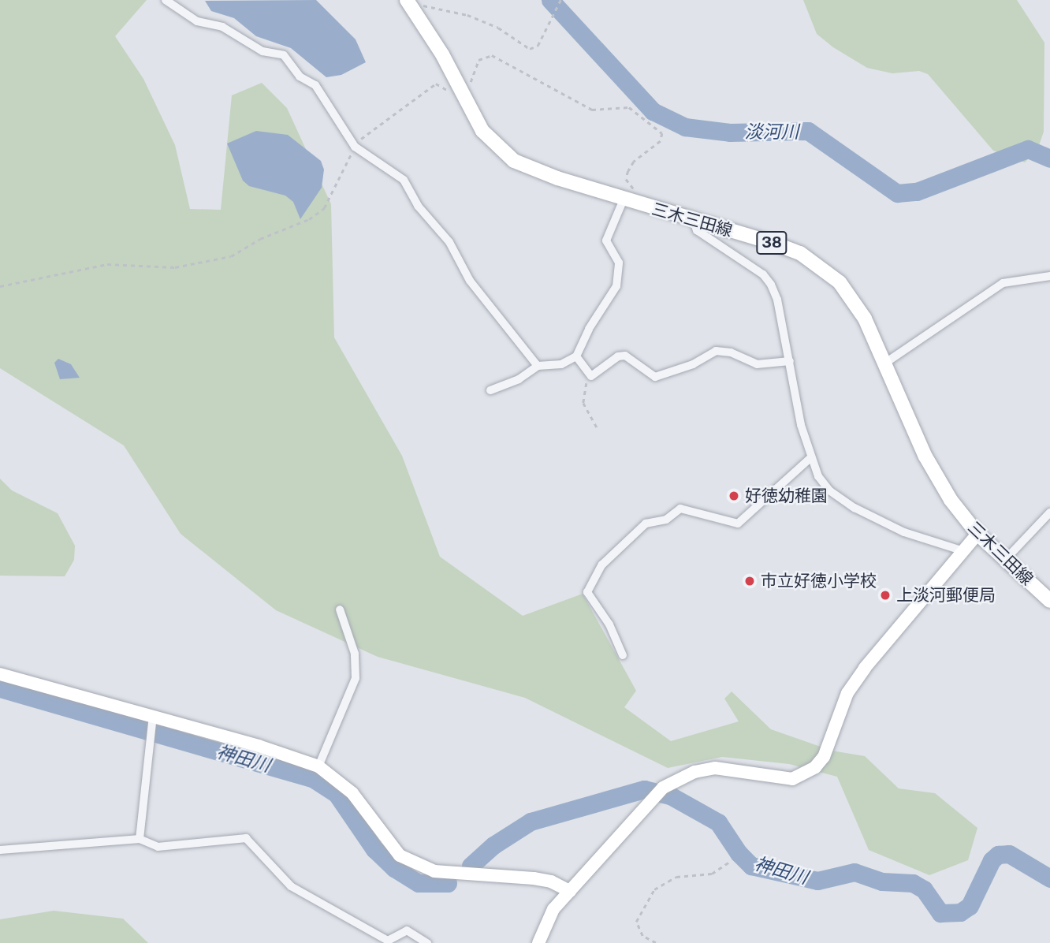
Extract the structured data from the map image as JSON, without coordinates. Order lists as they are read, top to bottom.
{
  "streets": {
    "main road": ["三木三田線", "38"]
  },
  "water": ["淡河川", "神田川"],
  "places": ["好徳幼稚園", "市立好徳小学校", "上淡河郵便局"]
}
